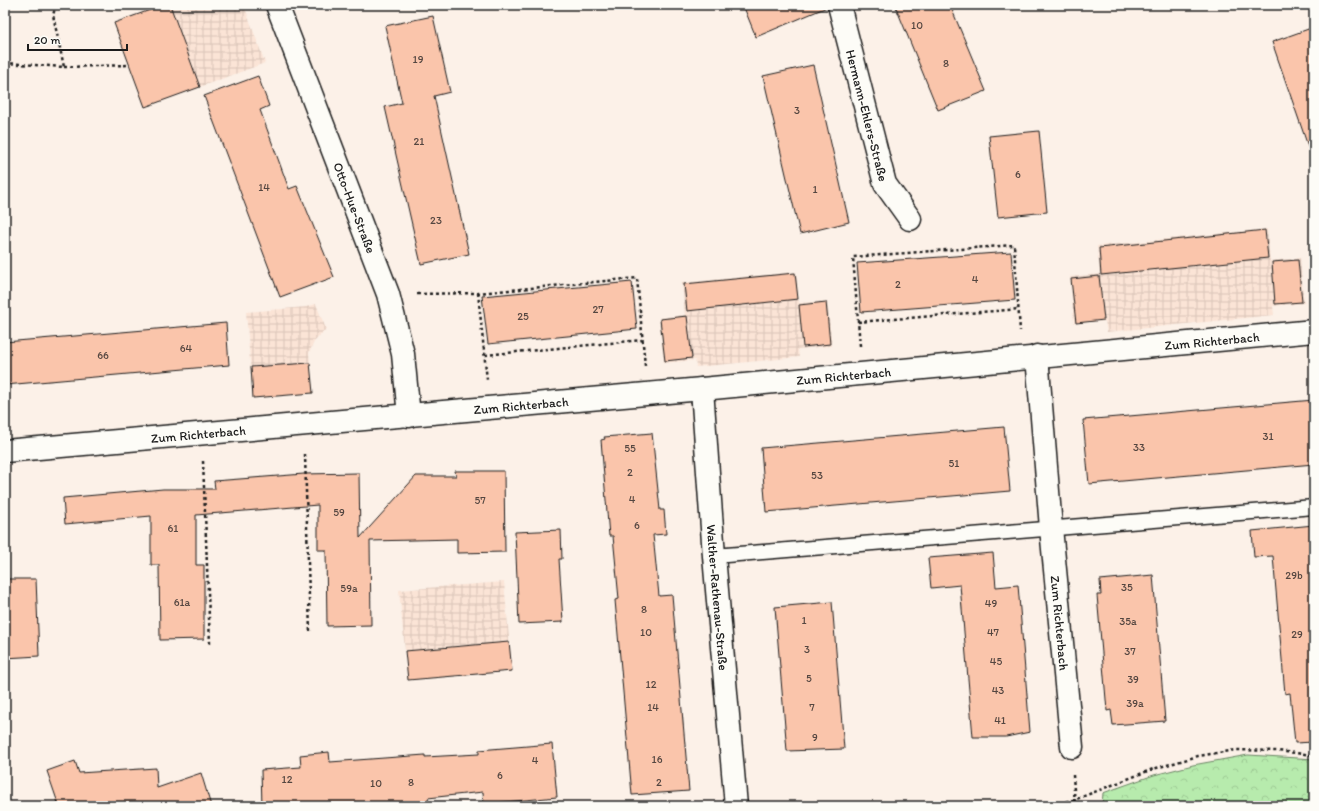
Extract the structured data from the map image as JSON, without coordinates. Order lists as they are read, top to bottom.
{
  "streets": {
    "street": [
      "Hermann-Ehlers-Straße",
      "Otto-Hue-Straße",
      "Zum Richterbach",
      "Walther-Rathenau-Straße"
    ]
  },
  "crossings": [
    ["Otto-Hue-Straße", "Zum Richterbach"],
    ["Zum Richterbach", "Walther-Rathenau-Straße"]
  ],
  "house_numbers": [
    "10",
    "19",
    "8",
    "3",
    "21",
    "6",
    "14",
    "1",
    "23",
    "4",
    "2",
    "27",
    "25",
    "64",
    "66",
    "31",
    "33",
    "55",
    "51",
    "2",
    "53",
    "4",
    "57",
    "59",
    "6",
    "61",
    "29b",
    "35",
    "59a",
    "61a",
    "49",
    "8",
    "1",
    "35a",
    "10",
    "47",
    "29",
    "3",
    "37",
    "45",
    "5",
    "39",
    "12",
    "43",
    "39a",
    "14",
    "7",
    "41",
    "9",
    "16",
    "4",
    "6",
    "12",
    "8",
    "2",
    "10"
  ],
  "scale_bar": "20 m"
}
